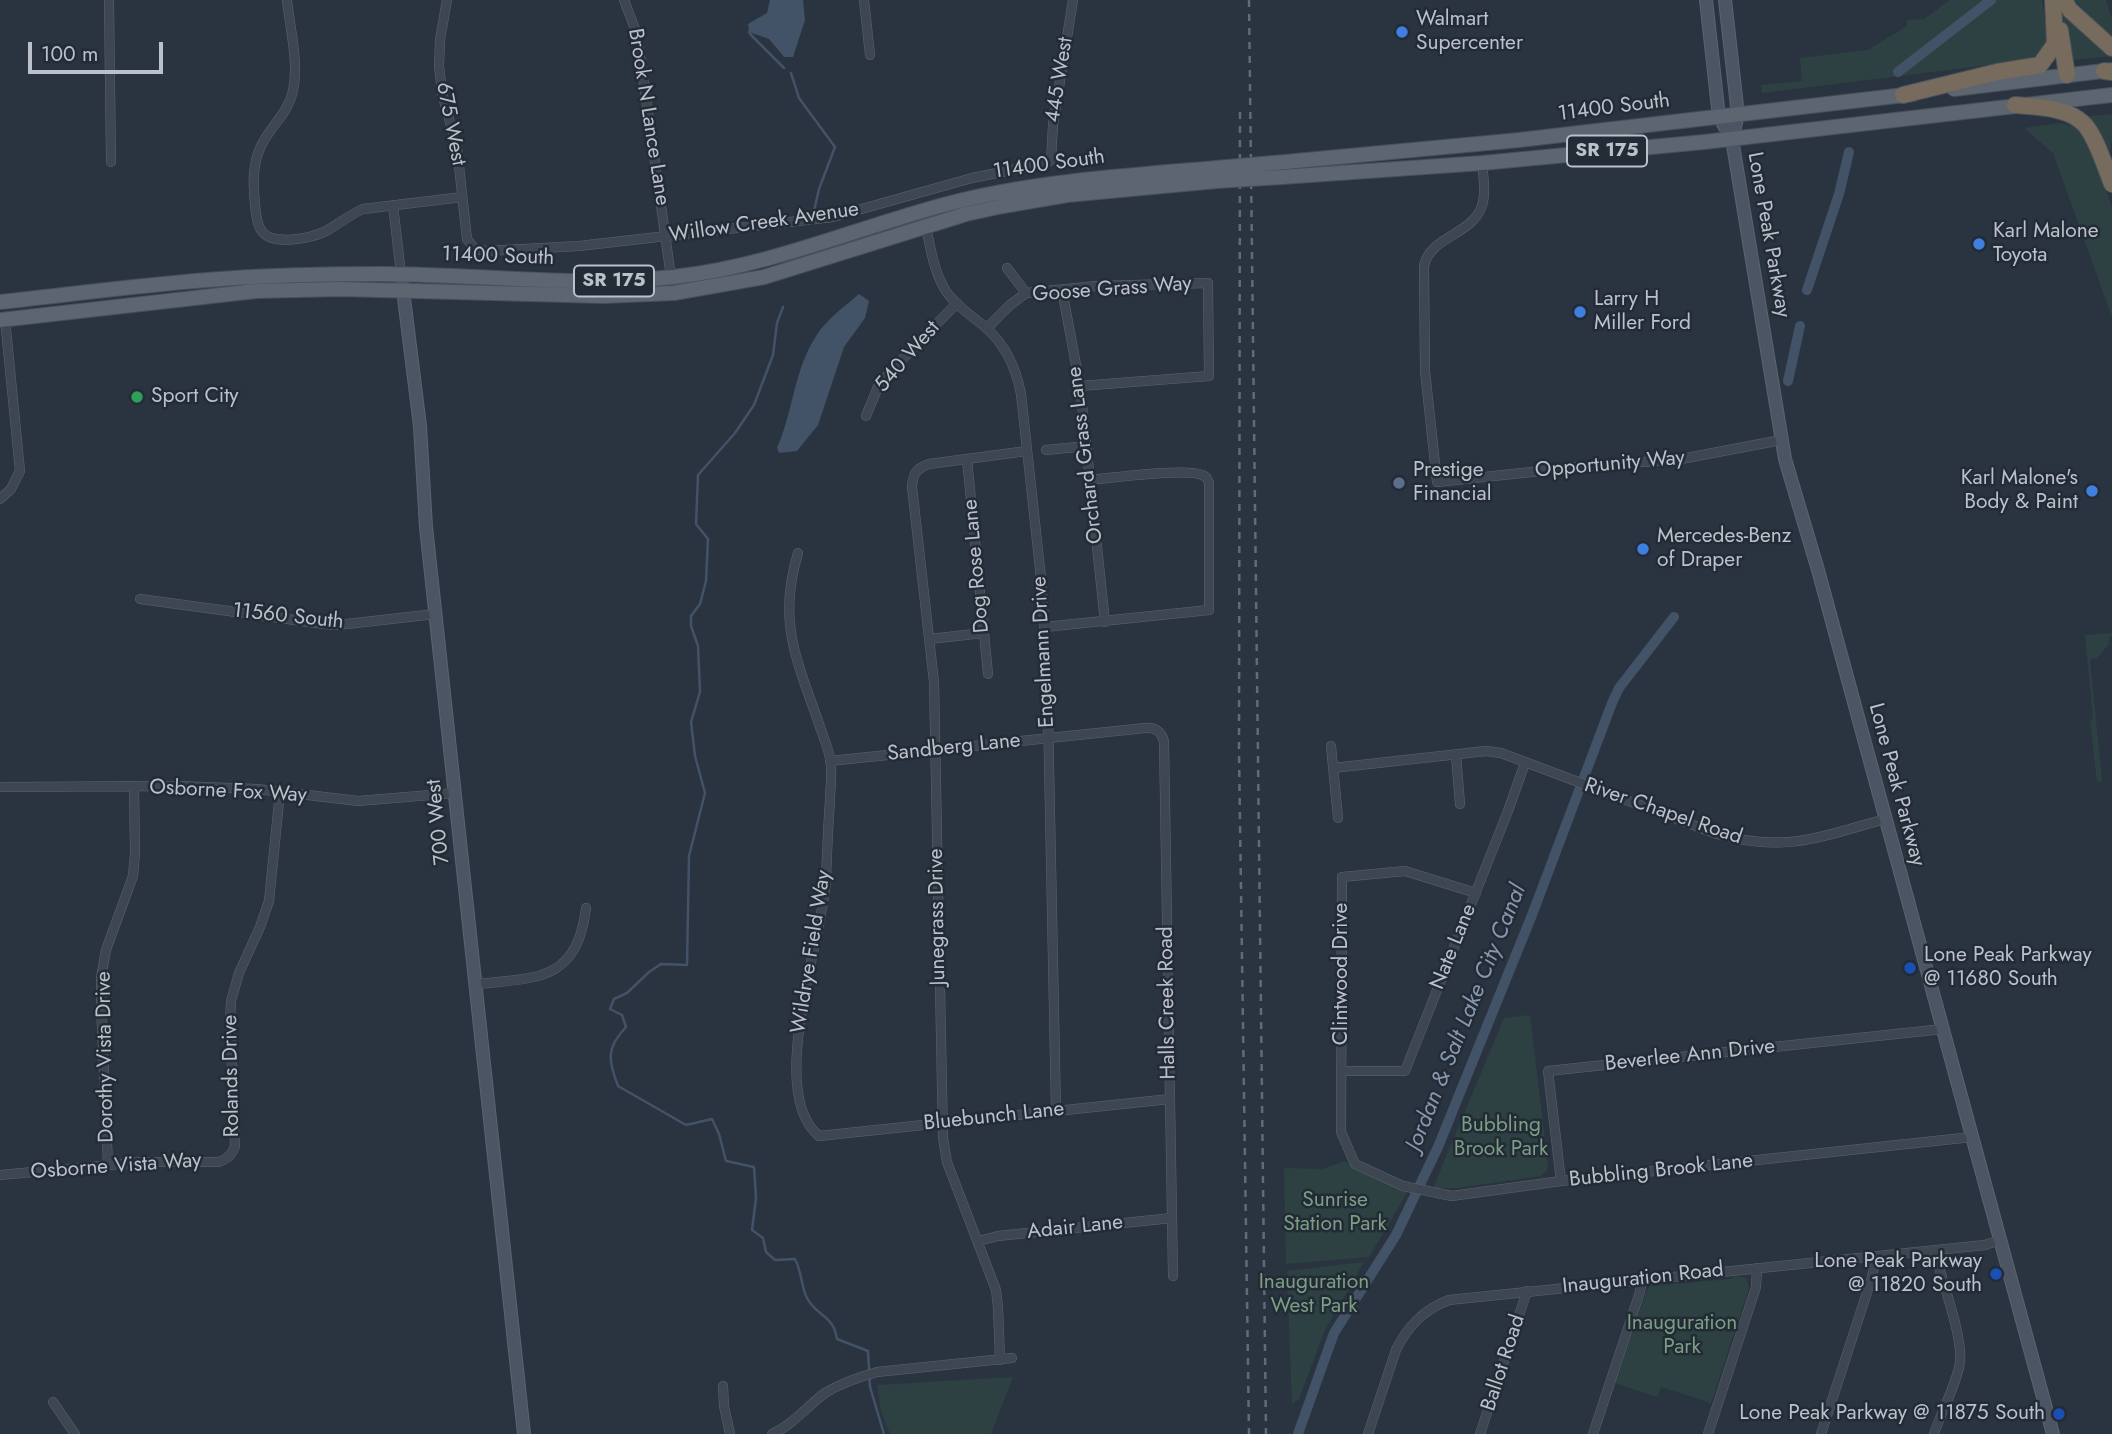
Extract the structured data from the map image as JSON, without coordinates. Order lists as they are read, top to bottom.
{
  "streets": {
    "main road": [
      "11400 South",
      "SR 175",
      "Lone Peak Parkway",
      "700 West"
    ],
    "street": [
      "445 West",
      "Brook N Lance Lane",
      "675 West",
      "Willow Creek Avenue",
      "Goose Grass Way",
      "540 West",
      "Orchard Grass Lane",
      "Opportunity Way",
      "Dog Rose Lane",
      "11560 South",
      "Engelmann Drive",
      "Sandberg Lane",
      "Osborne Fox Way",
      "River Chapel Road",
      "Junegrass Drive",
      "Nate Lane",
      "Wildrye Field Way",
      "Clintwood Drive",
      "Halls Creek Road",
      "Beverlee Ann Drive",
      "Dorothy Vista Drive",
      "Rolands Drive",
      "Bluebunch Lane",
      "Osborne Vista Way",
      "Bubbling Brook Lane",
      "Adair Lane",
      "Inauguration Road",
      "Ballot Road"
    ]
  },
  "crossings": [
    ["445 West", "Willow Creek Avenue"],
    ["11400 South", "Brook N Lance Lane"],
    ["11400 South", "Lone Peak Parkway"],
    ["11400 South", "Opportunity Way"],
    ["11400 South", "Engelmann Drive"],
    ["11400 South", "700 West"],
    ["Brook N Lance Lane", "Willow Creek Avenue"],
    ["675 West", "Willow Creek Avenue"],
    ["Lone Peak Parkway", "Opportunity Way"],
    ["Lone Peak Parkway", "River Chapel Road"],
    ["Lone Peak Parkway", "Beverlee Ann Drive"],
    ["Lone Peak Parkway", "Bubbling Brook Lane"],
    ["Lone Peak Parkway", "Inauguration Road"],
    ["Goose Grass Way", "Orchard Grass Lane"],
    ["Goose Grass Way", "Engelmann Drive"],
    ["540 West", "Engelmann Drive"],
    ["Dog Rose Lane", "Junegrass Drive"],
    ["11560 South", "700 West"],
    ["Engelmann Drive", "Sandberg Lane"],
    ["Engelmann Drive", "Bluebunch Lane"],
    ["Sandberg Lane", "Junegrass Drive"],
    ["Sandberg Lane", "Wildrye Field Way"],
    ["Sandberg Lane", "Halls Creek Road"],
    ["Osborne Fox Way", "700 West"],
    ["Osborne Fox Way", "Dorothy Vista Drive"],
    ["Osborne Fox Way", "Rolands Drive"],
    ["River Chapel Road", "Nate Lane"],
    ["Junegrass Drive", "Bluebunch Lane"],
    ["Junegrass Drive", "Adair Lane"],
    ["Nate Lane", "Clintwood Drive"],
    ["Wildrye Field Way", "Bluebunch Lane"],
    ["Clintwood Drive", "Bubbling Brook Lane"],
    ["Halls Creek Road", "Bluebunch Lane"],
    ["Halls Creek Road", "Adair Lane"],
    ["Beverlee Ann Drive", "Bubbling Brook Lane"],
    ["Dorothy Vista Drive", "Osborne Vista Way"],
    ["Rolands Drive", "Osborne Vista Way"],
    ["Inauguration Road", "Ballot Road"]
  ],
  "water": ["Jordan & Salt Lake City Canal"],
  "parks": [
    "Bubbling Brook Park",
    "Sunrise Station Park",
    "Inauguration West Park",
    "Inauguration Park"
  ],
  "places": [
    "Walmart Supercenter",
    "Karl Malone Toyota",
    "Larry H Miller Ford",
    "Sport City",
    "Prestige Financial",
    "Karl Malone's Body & Paint",
    "Mercedes-Benz of Draper",
    "Lone Peak Parkway @ 11680 South",
    "Lone Peak Parkway @ 11820 South",
    "Lone Peak Parkway @ 11875 South"
  ],
  "scale_bar": "100 m"
}
